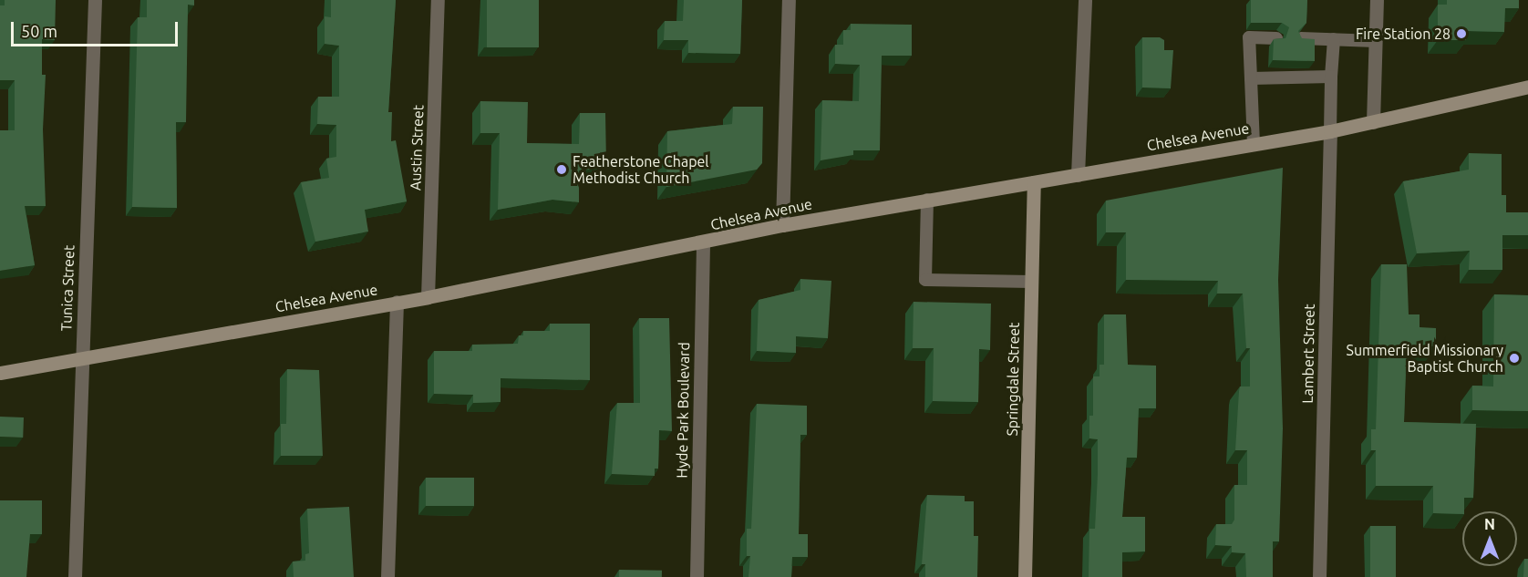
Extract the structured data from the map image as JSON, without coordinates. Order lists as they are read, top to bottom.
{
  "streets": {
    "main road": ["Chelsea Avenue", "Springdale Street"],
    "street": [
      "Austin Street",
      "Tunica Street",
      "Lambert Street",
      "Hyde Park Boulevard"
    ]
  },
  "crossings": [
    ["Chelsea Avenue", "Austin Street"],
    ["Chelsea Avenue", "Tunica Street"],
    ["Chelsea Avenue", "Lambert Street"],
    ["Chelsea Avenue", "Springdale Street"],
    ["Chelsea Avenue", "Hyde Park Boulevard"]
  ],
  "places": ["Fire Station 28", "Featherstone Chapel Methodist Church", "Summerfield Missionary Baptist Church"],
  "scale_bar": "50 m",
  "north": "top"
}
